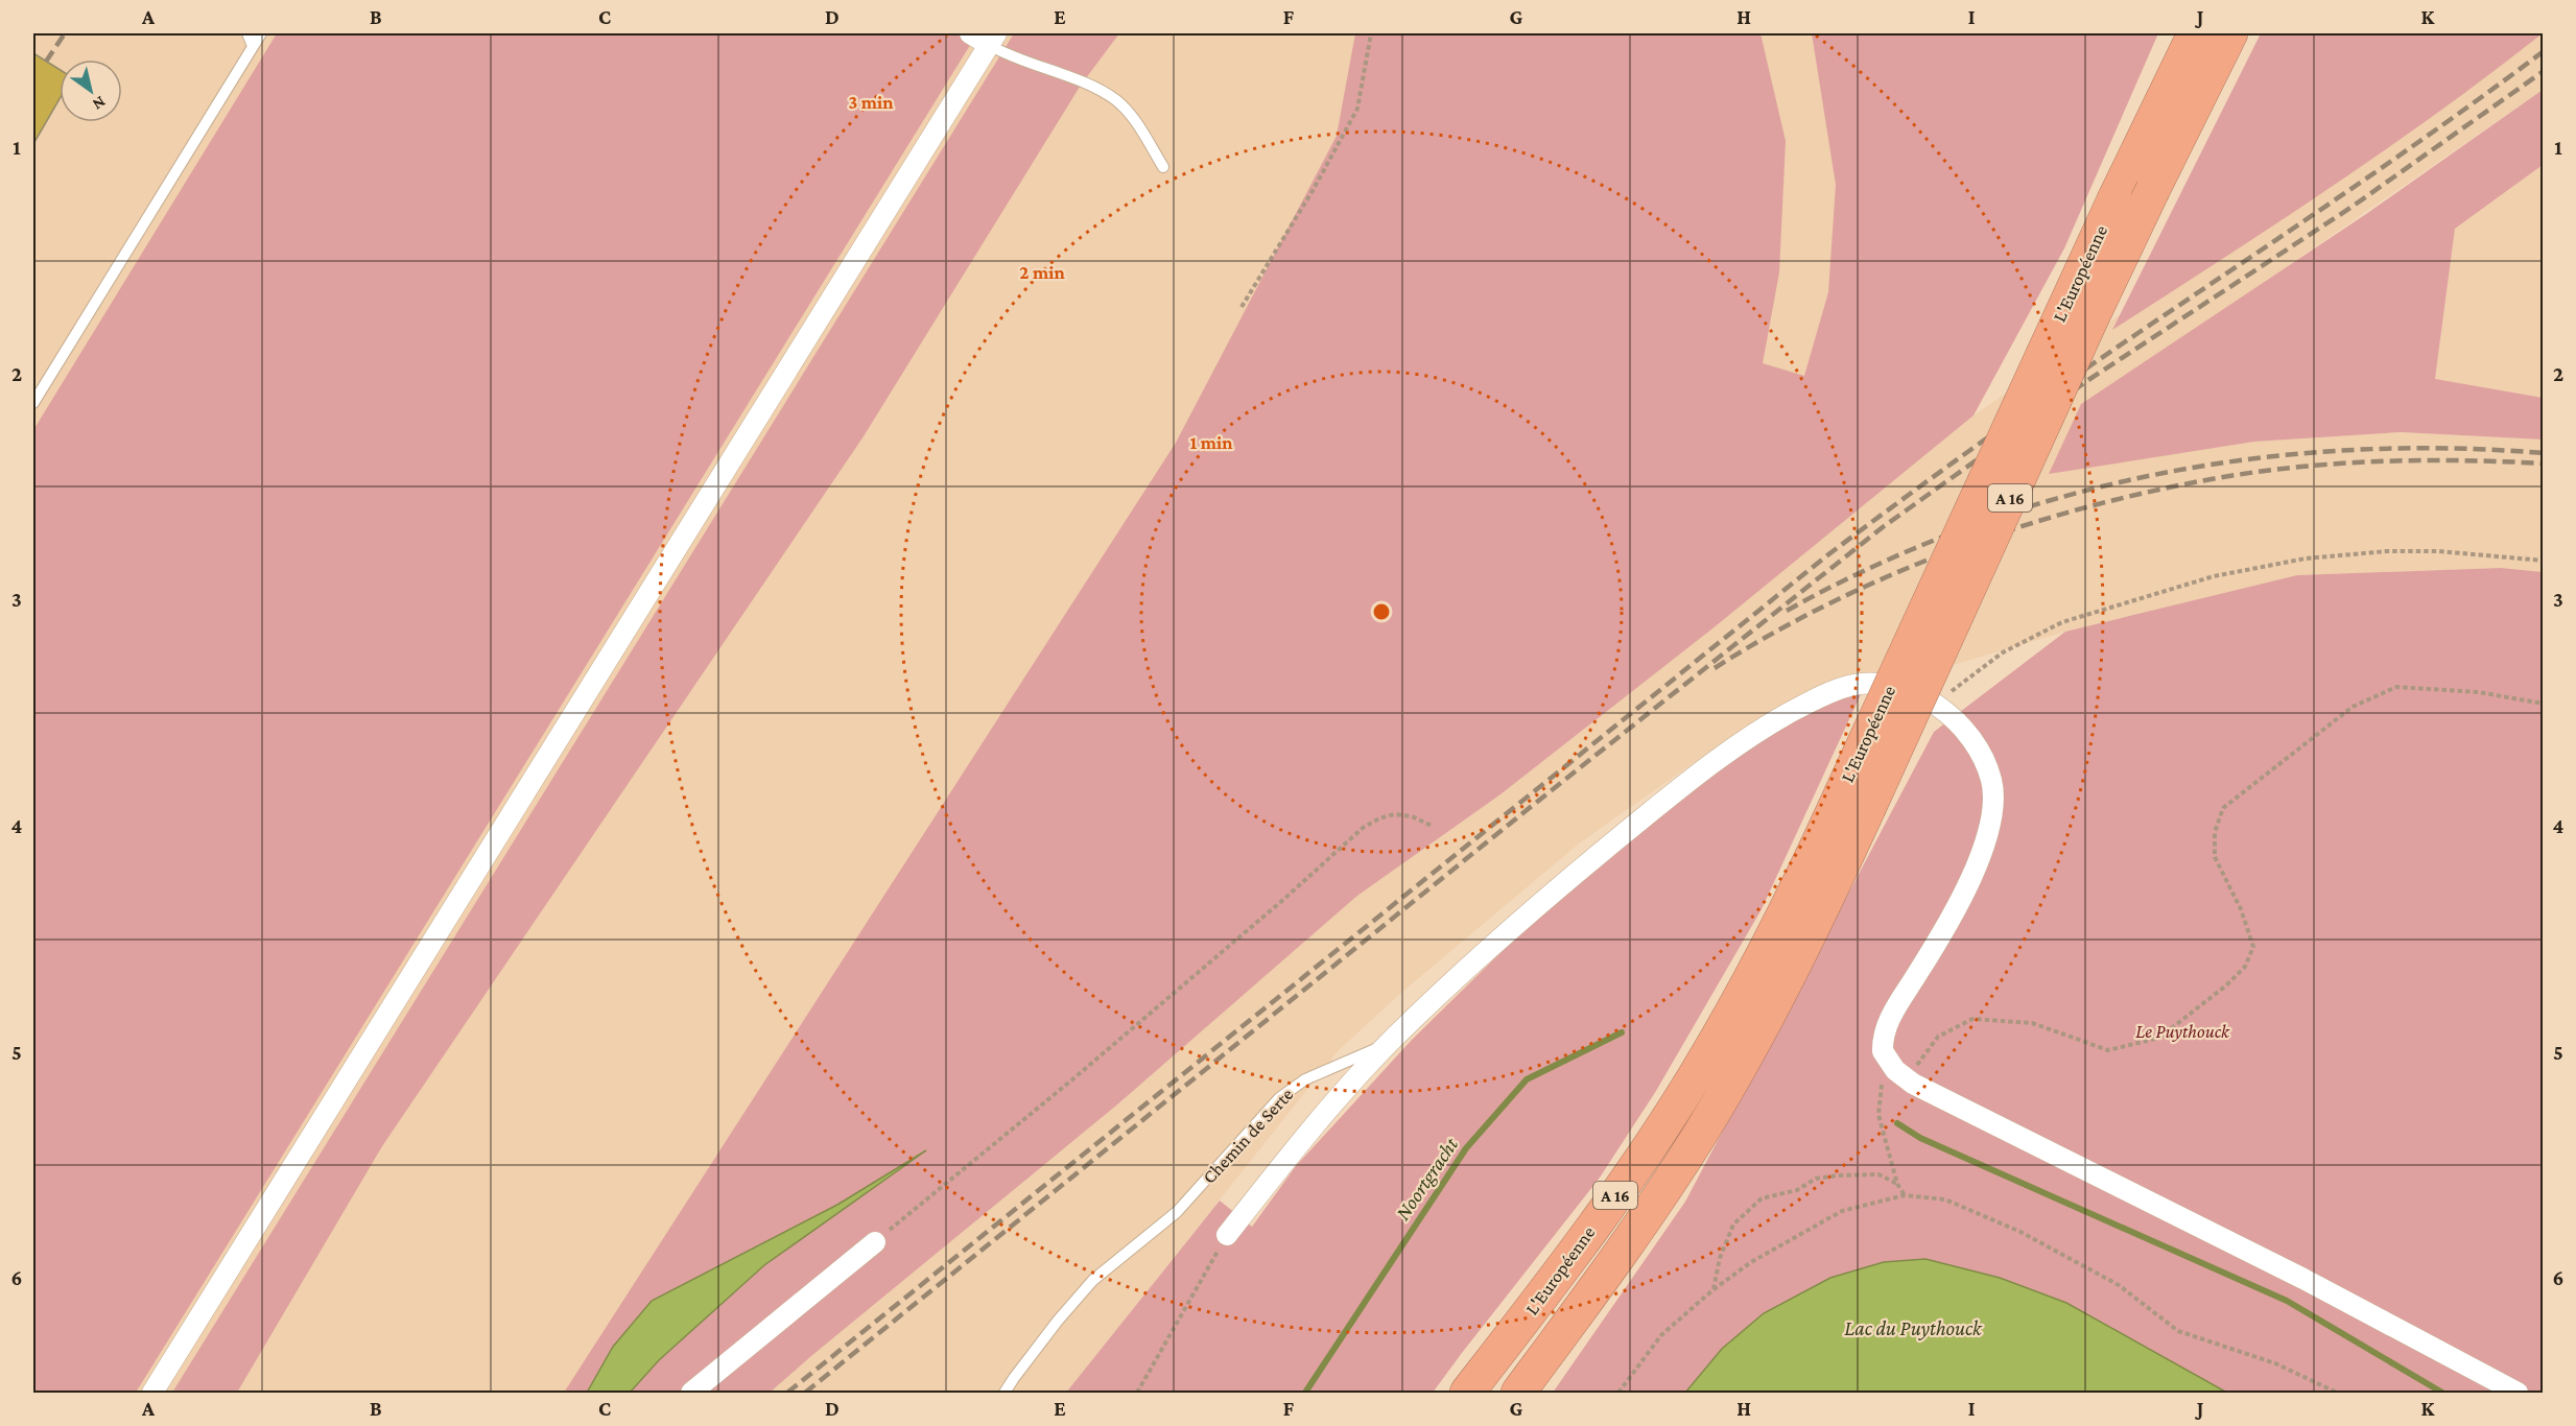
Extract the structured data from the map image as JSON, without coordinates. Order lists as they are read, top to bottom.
{
  "streets": {
    "highway": ["L'Européenne", "A 16"],
    "street": ["Chemin de Serte"]
  },
  "water": ["Noortgracht", "Lac du Puythouck"],
  "parks": ["Le Puythouck"],
  "north": "bottom right",
  "grid": {
    "columns": [
      "A",
      "B",
      "C",
      "D",
      "E",
      "F",
      "G",
      "H",
      "I",
      "J",
      "K"
    ],
    "rows": [
      "1",
      "2",
      "3",
      "4",
      "5",
      "6"
    ]
  },
  "rings": ["3 min", "2 min", "1 min"]
}
